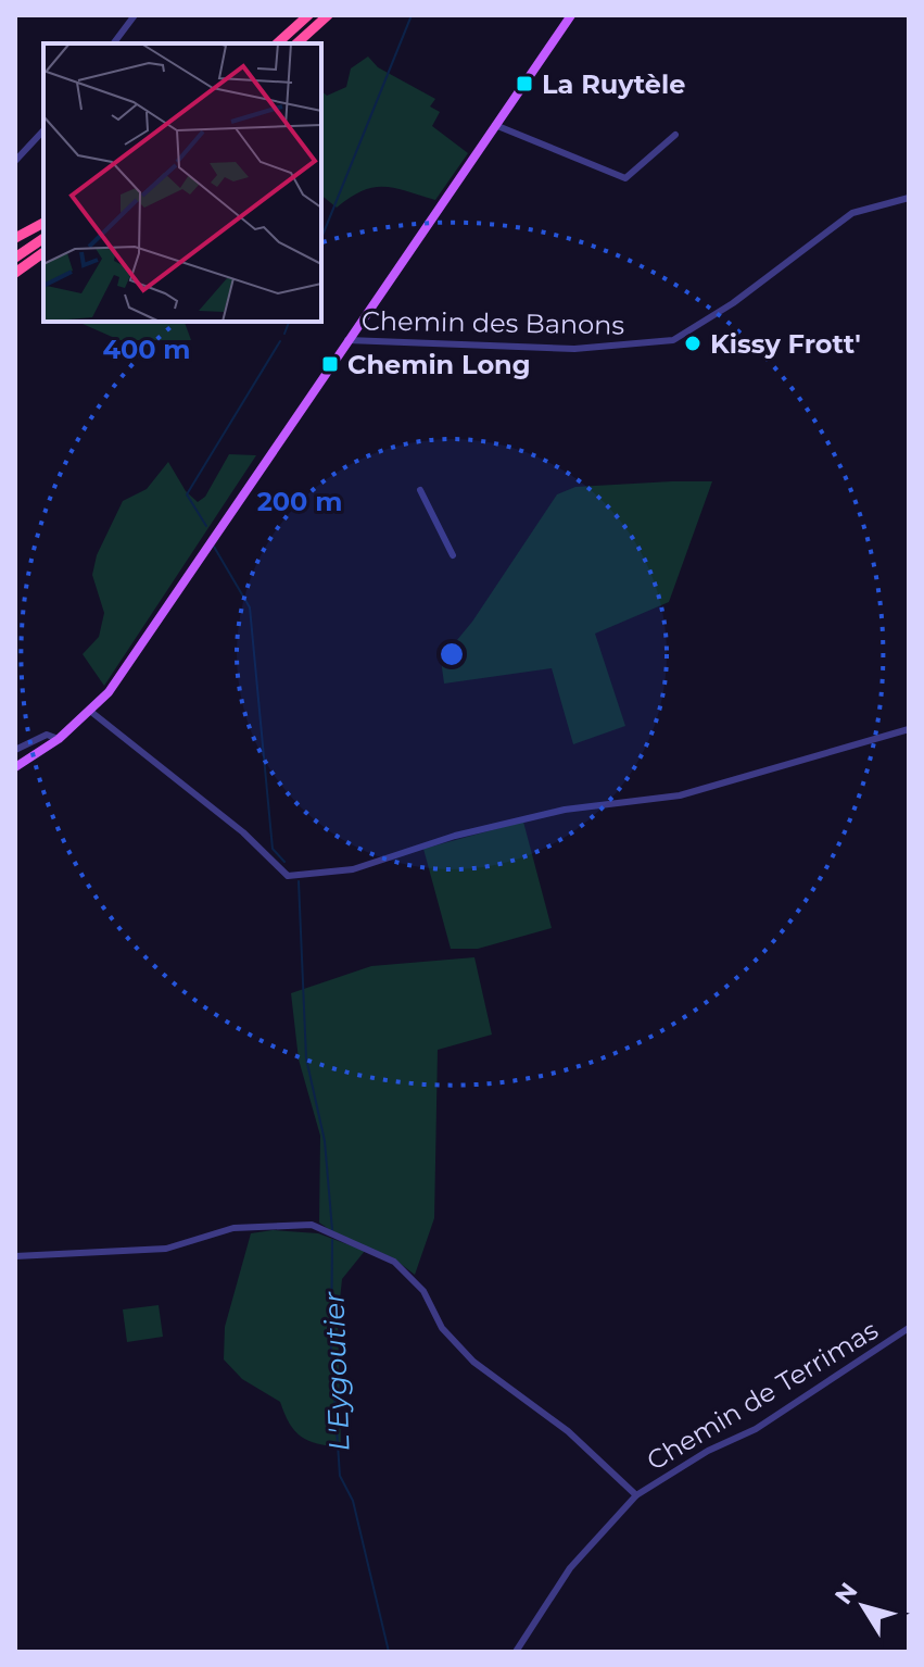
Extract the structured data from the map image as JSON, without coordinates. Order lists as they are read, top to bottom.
{
  "streets": {
    "street": ["Chemin des Banons", "Chemin de Terrimas"]
  },
  "water": ["L'Eygoutier"],
  "places": {
    "transit": ["La Ruytèle", "Chemin Long"],
    "other": ["Kissy Frott'"]
  },
  "north": "top left",
  "rings": ["400 m", "200 m"]
}
